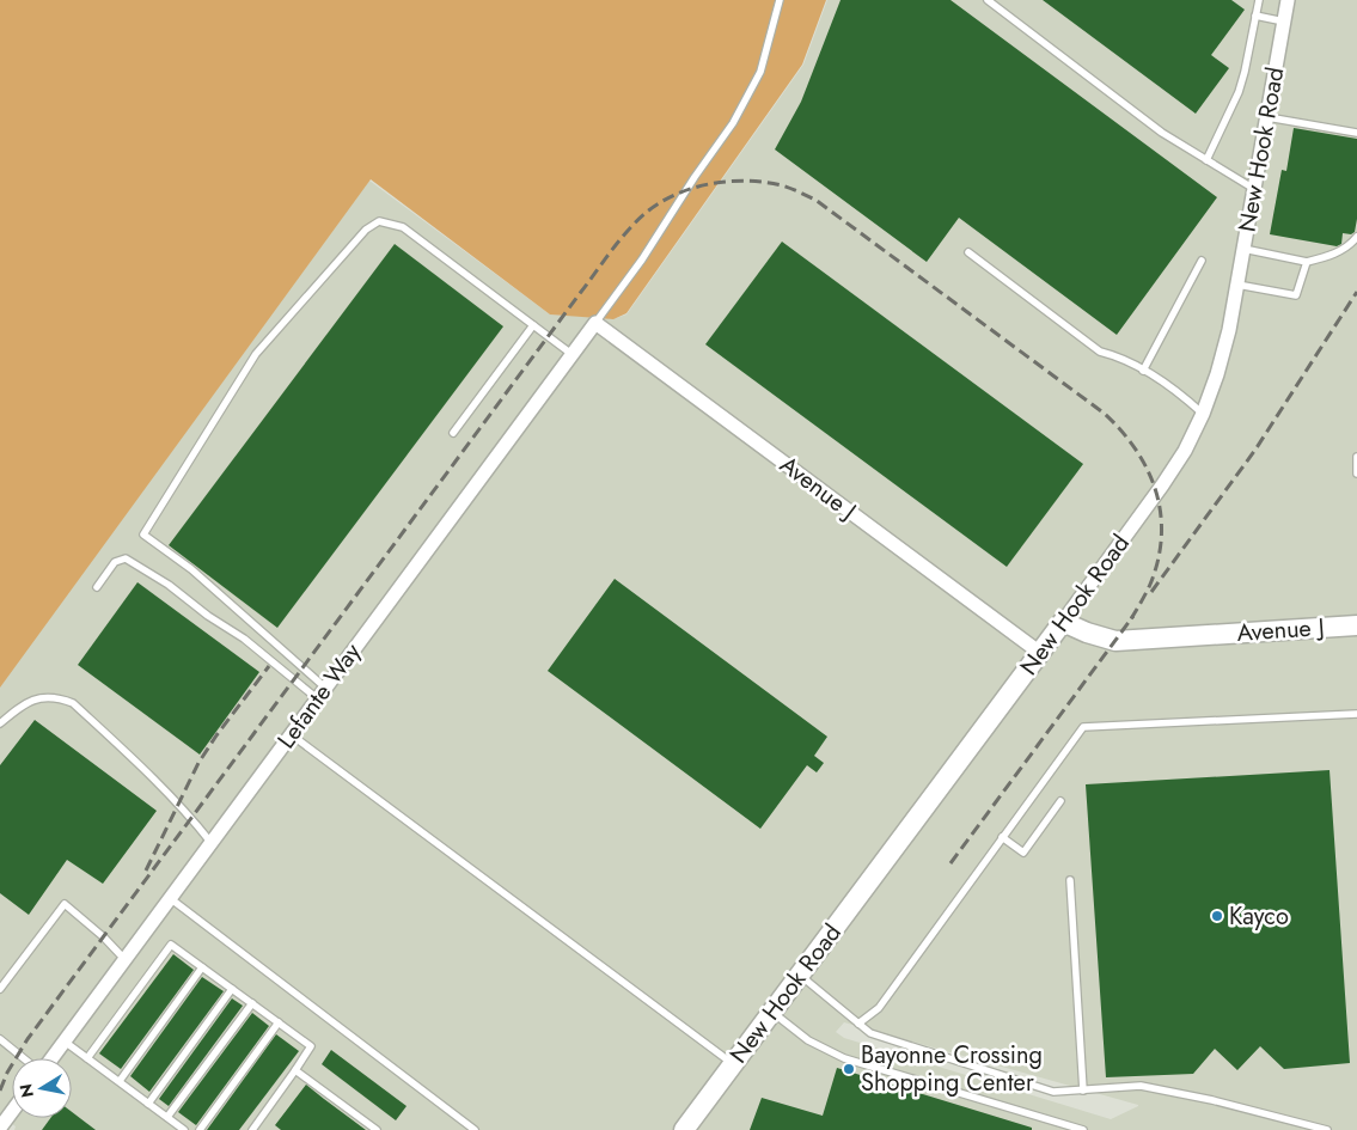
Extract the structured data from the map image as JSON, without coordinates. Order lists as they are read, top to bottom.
{
  "streets": {
    "street": ["New Hook Road", "Avenue J", "Lefante Way"]
  },
  "crossings": [
    ["New Hook Road", "Avenue J"],
    ["Avenue J", "Lefante Way"]
  ],
  "places": ["Kayco", "Bayonne Crossing Shopping Center"],
  "north": "left"
}
